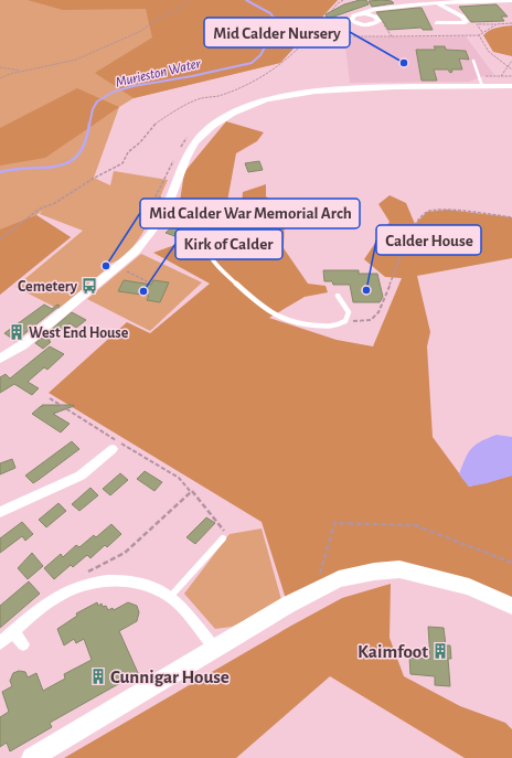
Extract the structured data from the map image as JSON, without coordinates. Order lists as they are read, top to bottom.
{
  "water": ["Murieston Water"],
  "places": {
    "other": [
      "Mid Calder Nursery",
      "Mid Calder War Memorial Arch",
      "Calder House",
      "Kirk of Calder"
    ],
    "bus stop": ["Cemetery"],
    "building": ["West End House", "Kaimfoot", "Cunnigar House"]
  }
}
